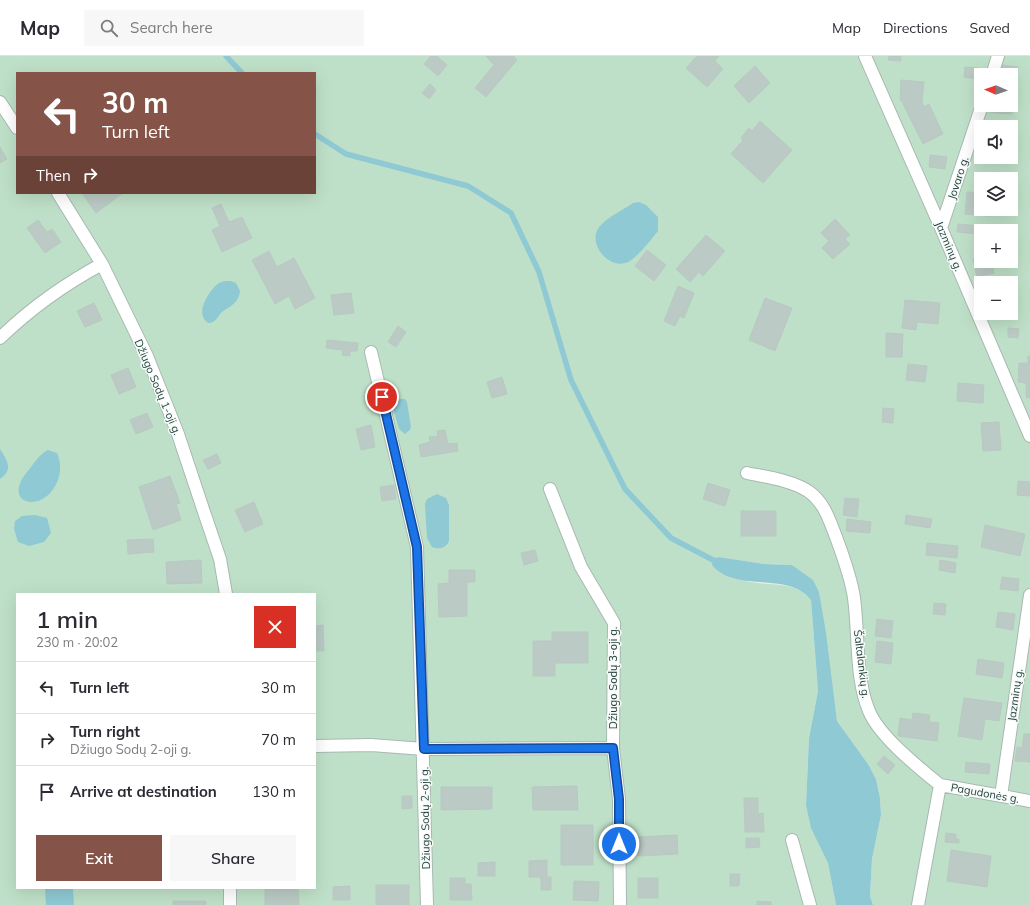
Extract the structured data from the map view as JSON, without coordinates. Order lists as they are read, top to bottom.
{
  "streets": {
    "street": [
      "Jovaro g.",
      "Jazminų g.",
      "Džiugo Sodų 1-oji g.",
      "Šaltalankių g.",
      "Džiugo Sodų 3-oji g.",
      "Pagudonės g.",
      "Džiugo Sodų 2-oji g."
    ]
  },
  "crossings": [
    ["Jovaro g.", "Jazminų g."],
    ["Jazminų g.", "Pagudonės g."],
    ["Šaltalankių g.", "Pagudonės g."]
  ],
  "north": "left",
  "page": {
    "header": "Map",
    "search": "Search here",
    "nav": ["Map", "Directions", "Saved"],
    "map_buttons": ["+", "−"],
    "turn": ["30 m", "Turn left"],
    "then": "Then",
    "heading": ["1 min", "230 m · 20:02"],
    "list": [
      {
        "name": "Turn left",
        "value": "30 m"
      },
      {
        "name": "Turn right",
        "note": "Džiugo Sodų 2-oji g.",
        "value": "70 m"
      },
      {
        "name": "Arrive at destination",
        "value": "130 m"
      }
    ],
    "buttons": ["Exit", "Share"]
  }
}
